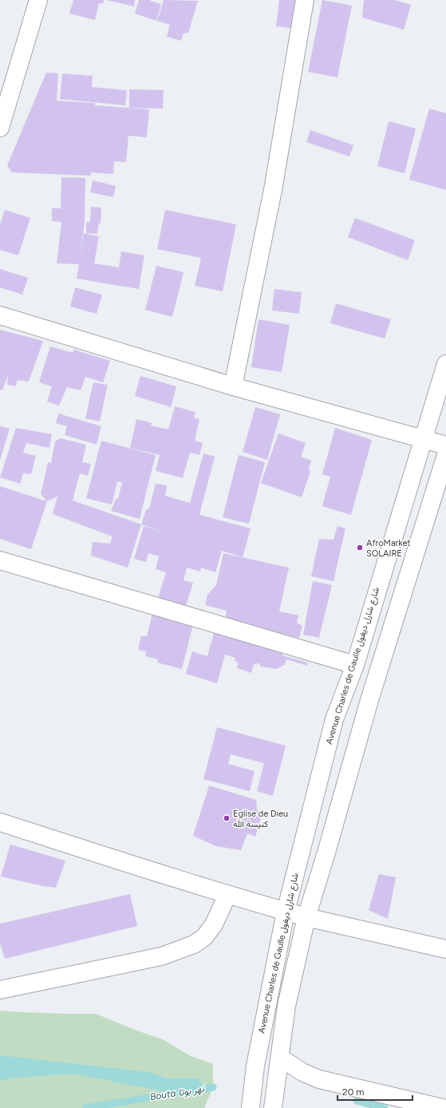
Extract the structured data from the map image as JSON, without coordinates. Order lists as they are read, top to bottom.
{
  "streets": {
    "street": ["Avenue Charles de Gaulle شارع شارل ديغول"]
  },
  "water": ["Bouta نهر بوتا"],
  "places": ["AfroMarket SOLAIRE", "Eglise de Dieu كنيسة الله"],
  "scale_bar": "20 m"
}
